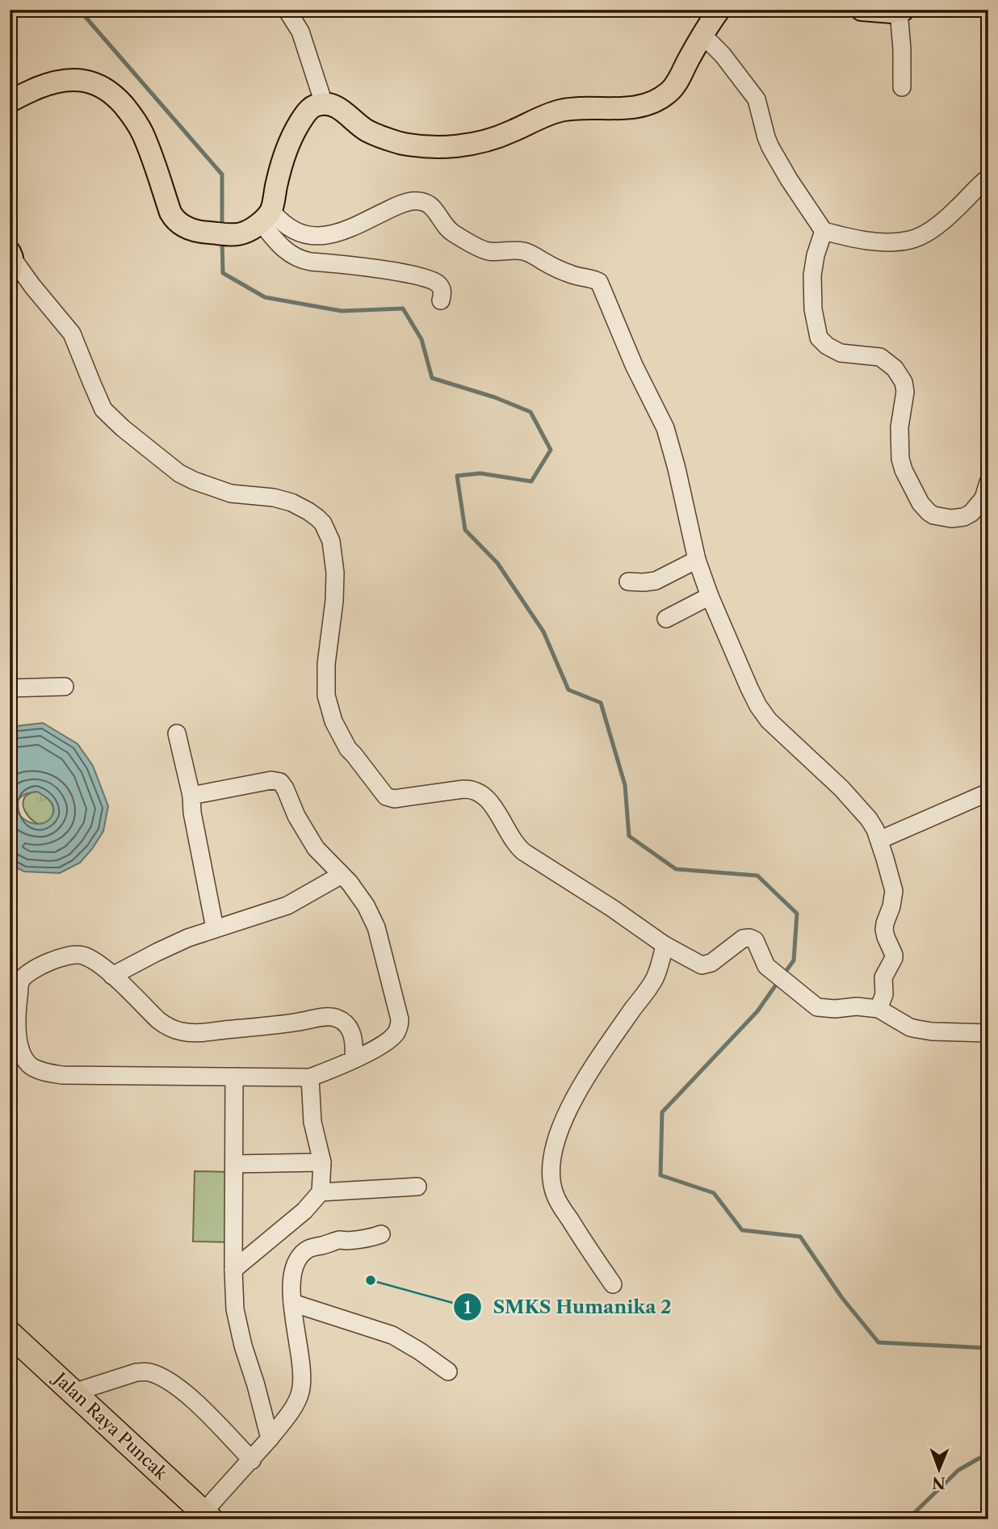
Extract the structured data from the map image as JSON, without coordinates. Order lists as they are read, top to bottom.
{
  "streets": {
    "highway": ["Jalan Raya Puncak"]
  },
  "places": ["SMKS Humanika 2"],
  "north": "bottom"
}
